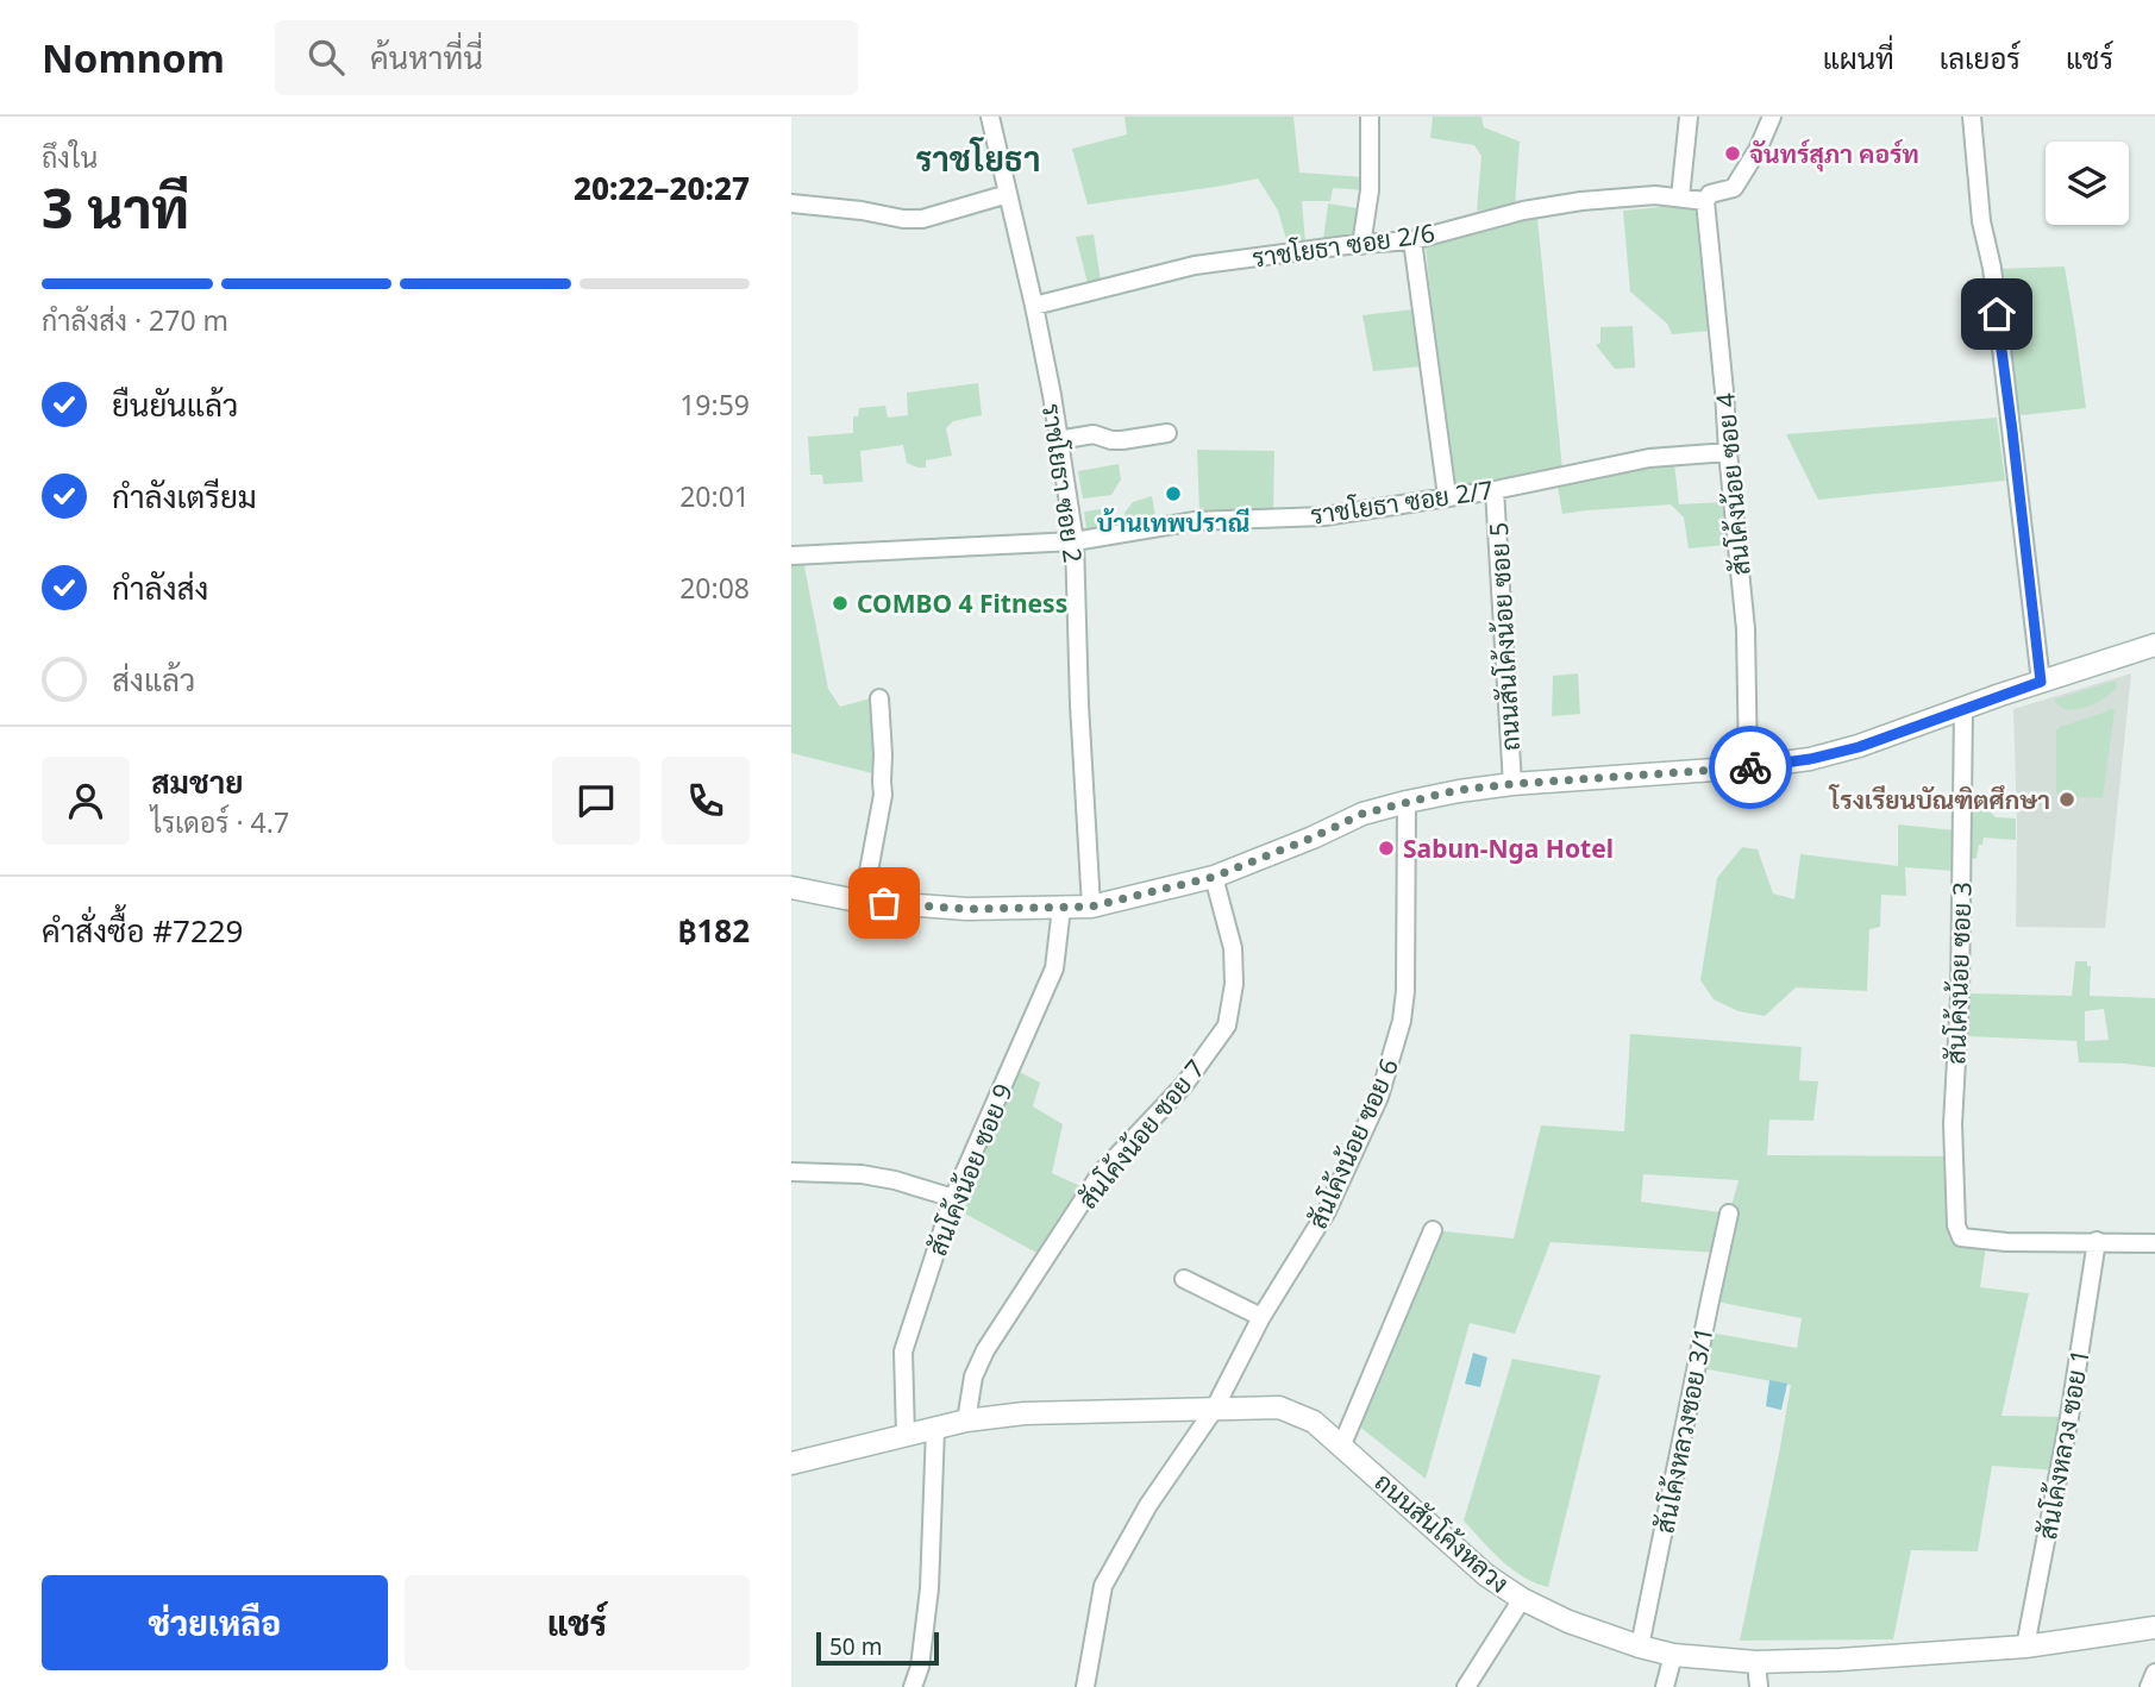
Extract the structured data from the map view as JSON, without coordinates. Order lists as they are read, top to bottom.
{
  "streets": {
    "street": [
      "ราชโยธา ซอย 2/6",
      "ราชโยธา ซอย 2",
      "สันโค้งน้อย ซอย 4",
      "ราชโยธา ซอย 2/7",
      "ถนนสันโค้งน้อย ซอย 5",
      "สันโค้งน้อย ซอย 3",
      "สันโค้งน้อย ซอย 7",
      "สันโค้งน้อย ซอย 6",
      "สันโค้งน้อย ซอย 9",
      "สันโค้งหลวงซอย 3/1",
      "สันโค้งหลวง ซอย 1",
      "ถนนสันโค้งหลวง"
    ]
  },
  "crossings": [
    ["ราชโยธา ซอย 2/6", "ราชโยธา ซอย 2"],
    ["ราชโยธา ซอย 2/6", "สันโค้งน้อย ซอย 4"],
    ["ราชโยธา ซอย 2", "ราชโยธา ซอย 2/7"],
    ["สันโค้งน้อย ซอย 4", "ราชโยธา ซอย 2/7"],
    ["ราชโยธา ซอย 2/7", "ถนนสันโค้งน้อย ซอย 5"],
    ["สันโค้งน้อย ซอย 3", "สันโค้งหลวง ซอย 1"],
    ["สันโค้งน้อย ซอย 7", "ถนนสันโค้งหลวง"],
    ["สันโค้งน้อย ซอย 6", "ถนนสันโค้งหลวง"],
    ["สันโค้งน้อย ซอย 9", "ถนนสันโค้งหลวง"],
    ["สันโค้งหลวงซอย 3/1", "ถนนสันโค้งหลวง"],
    ["สันโค้งหลวง ซอย 1", "ถนนสันโค้งหลวง"]
  ],
  "districts": ["ราชโยธา"],
  "places": [
    "จันทร์สุภา คอร์ท",
    "บ้านเทพปราณี",
    "COMBO 4 Fitness",
    "โรงเรียนบัณฑิตศึกษา",
    "Sabun-Nga Hotel"
  ],
  "scale_bar": "50 m",
  "page": {
    "header": "Nomnom",
    "search": "ค้นหาที่นี่",
    "nav": ["แผนที่", "เลเยอร์", "แชร์"],
    "heading": ["3 นาที", "ถึงใน", "20:22–20:27"],
    "panel": [
      "สมชาย",
      "ไรเดอร์ · 4.7",
      "คำสั่งซื้อ #7229",
      "฿182"
    ],
    "bar": "กำลังส่ง · 270 m",
    "list": [
      ["ยืนยันแล้ว", "19:59"],
      ["กำลังเตรียม", "20:01"],
      ["กำลังส่ง", "20:08"],
      "ส่งแล้ว"
    ],
    "buttons": ["ช่วยเหลือ", "แชร์"],
    "scale": "50 m"
  }
}
